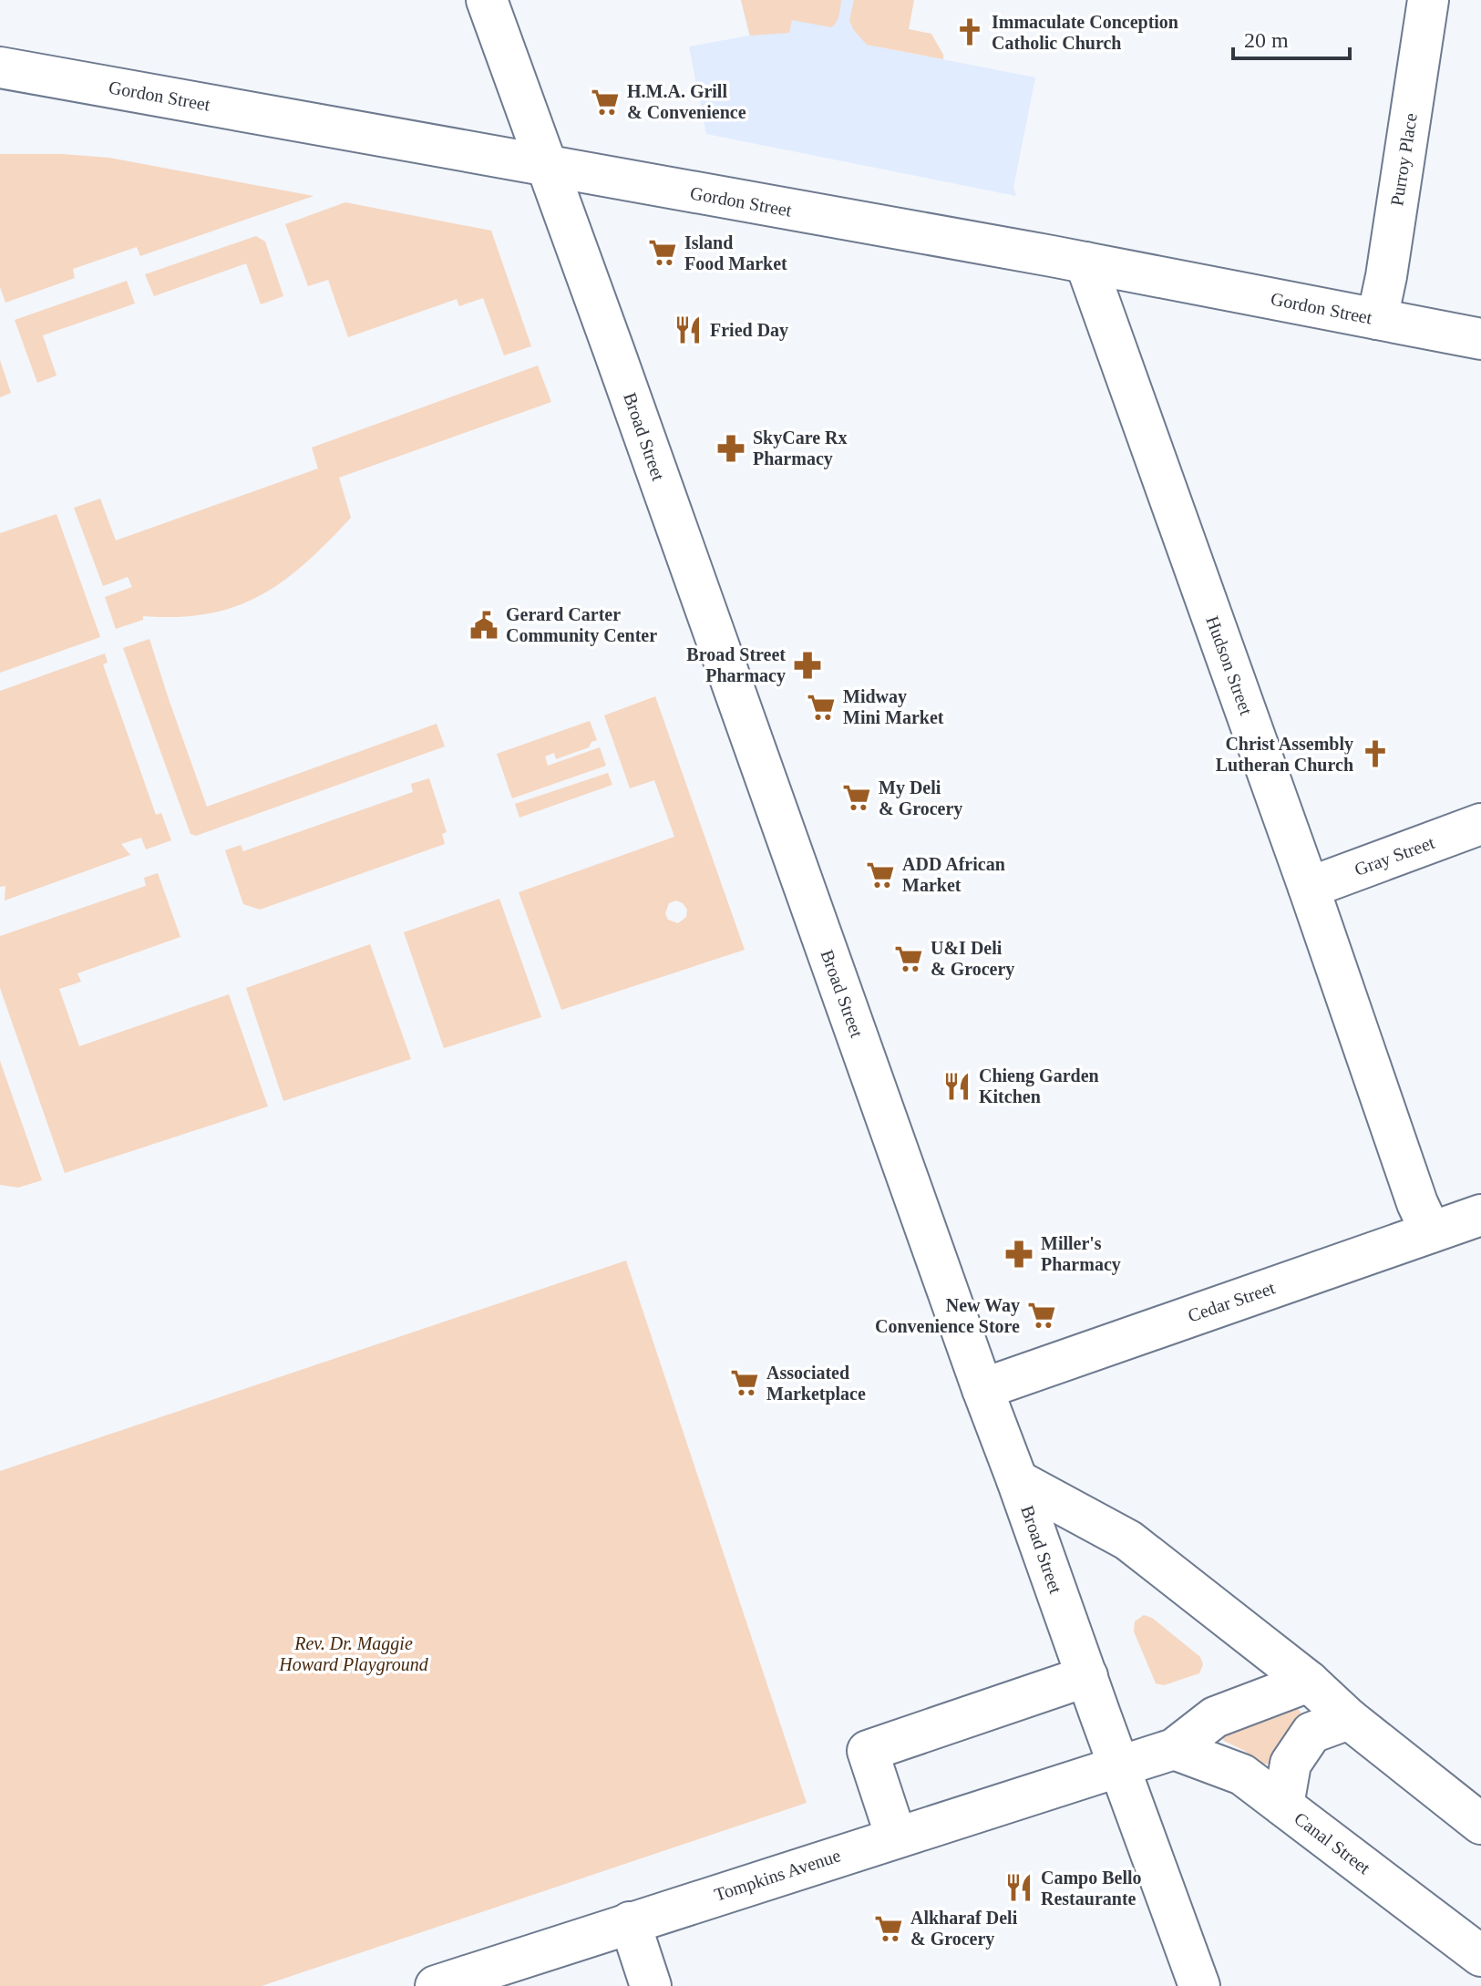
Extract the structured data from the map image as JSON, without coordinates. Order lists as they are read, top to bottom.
{
  "streets": {
    "street": [
      "Gordon Street",
      "Purroy Place",
      "Broad Street",
      "Hudson Street",
      "Gray Street",
      "Cedar Street",
      "Canal Street",
      "Tompkins Avenue"
    ]
  },
  "crossings": [
    ["Gordon Street", "Purroy Place"],
    ["Gordon Street", "Broad Street"],
    ["Gordon Street", "Hudson Street"],
    ["Broad Street", "Cedar Street"],
    ["Broad Street", "Tompkins Avenue"],
    ["Hudson Street", "Gray Street"],
    ["Hudson Street", "Cedar Street"]
  ],
  "parks": ["Rev. Dr. Maggie Howard Playground"],
  "places": {
    "church": ["Immaculate Conception Catholic Church", "Christ Assembly Lutheran Church"],
    "supermarket": [
      "H.M.A. Grill & Convenience",
      "Island Food Market",
      "Midway Mini Market",
      "My Deli & Grocery",
      "ADD African Market",
      "U&I Deli & Grocery",
      "New Way Convenience Store",
      "Associated Marketplace",
      "Alkharaf Deli & Grocery"
    ],
    "restaurant": ["Fried Day", "Chieng Garden Kitchen", "Campo Bello Restaurante"],
    "pharmacy": ["SkyCare Rx Pharmacy", "Broad Street Pharmacy", "Miller's Pharmacy"],
    "public building": ["Gerard Carter Community Center"]
  },
  "scale_bar": "20 m"
}
